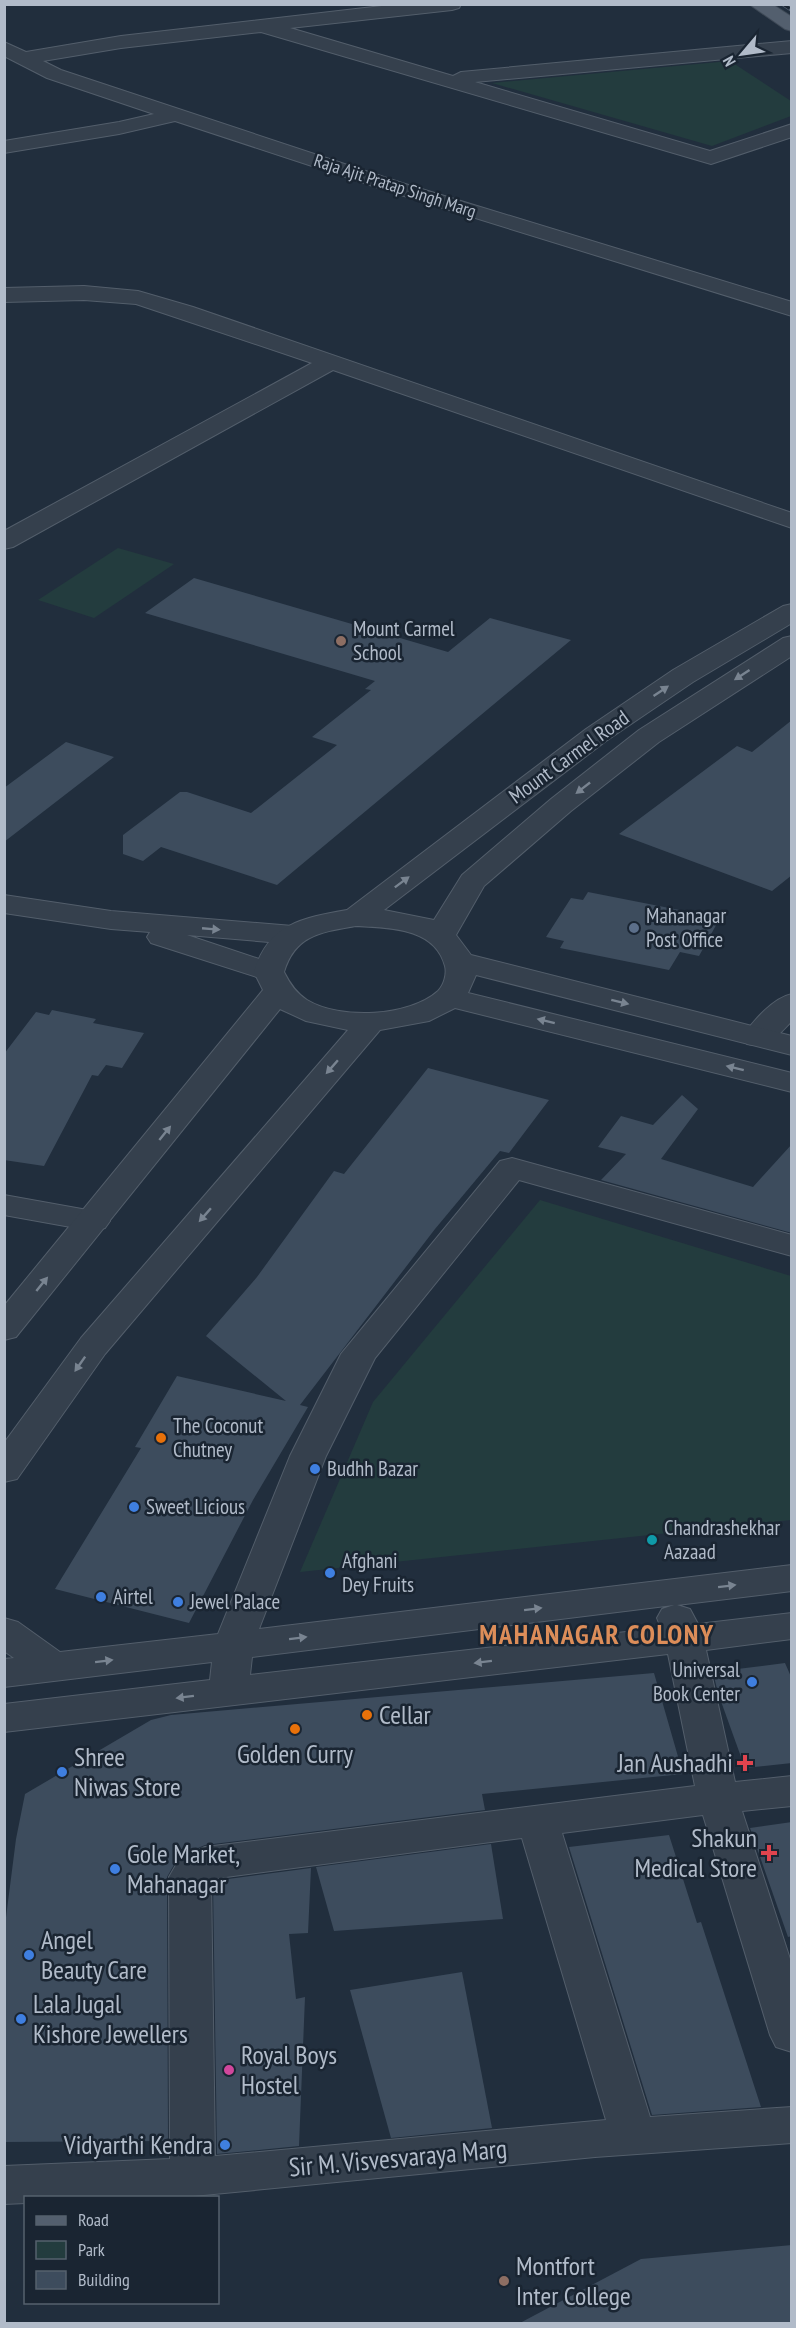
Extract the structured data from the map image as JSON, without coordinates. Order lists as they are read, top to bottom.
{
  "streets": {
    "street": ["Raja Ajit Pratap Singh Marg", "Mount Carmel Road", "Sir M. Visvesvaraya Marg"]
  },
  "districts": ["MAHANAGAR COLONY"],
  "places": {
    "other": [
      "Mount Carmel School",
      "Mahanagar Post Office",
      "The Coconut Chutney",
      "Budhh Bazar",
      "Sweet Licious",
      "Chandrashekhar Aazaad",
      "Afghani Dey Fruits",
      "Airtel",
      "Jewel Palace",
      "Universal Book Center",
      "Cellar",
      "Golden Curry",
      "Shree Niwas Store",
      "Gole Market, Mahanagar",
      "Angel Beauty Care",
      "Lala Jugal Kishore Jewellers",
      "Royal Boys Hostel",
      "Vidyarthi Kendra",
      "Montfort Inter College"
    ],
    "health": ["Jan Aushadhi", "Shakun Medical Store"]
  },
  "legend": ["Road", "Park", "Building"],
  "north": "bottom left"
}
